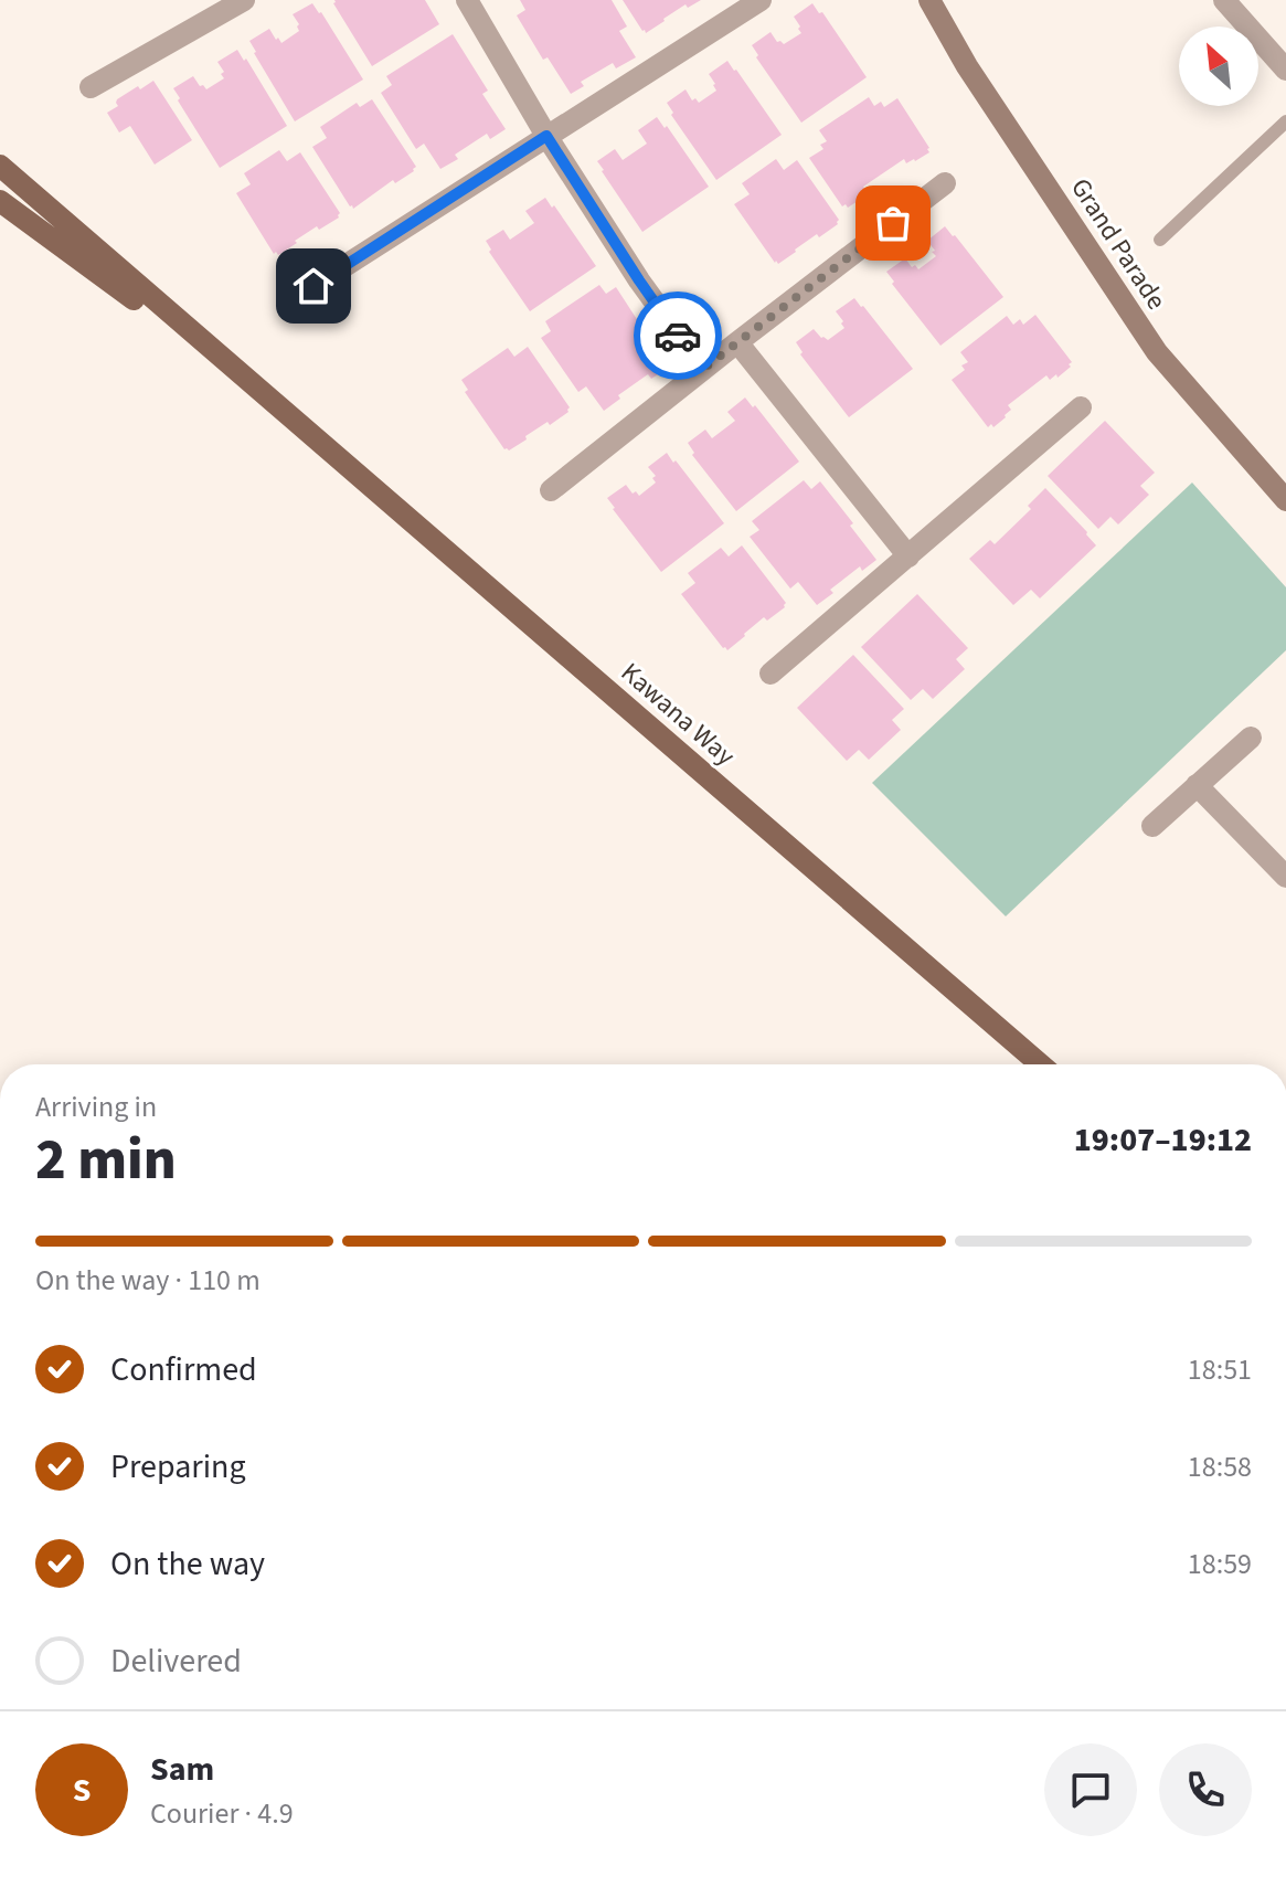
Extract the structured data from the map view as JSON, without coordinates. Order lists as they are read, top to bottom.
{
  "streets": {
    "main road": ["Kawana Way"],
    "street": ["Grand Parade"]
  },
  "north": "top left",
  "page": {
    "heading": ["2 min", "Arriving in", "19:07–19:12"],
    "panel": ["Sam", "Courier · 4.9"],
    "bar": "On the way · 110 m",
    "list": [
      ["Confirmed", "18:51"],
      ["Preparing", "18:58"],
      ["On the way", "18:59"],
      "Delivered"
    ],
    "round": "S"
  }
}
